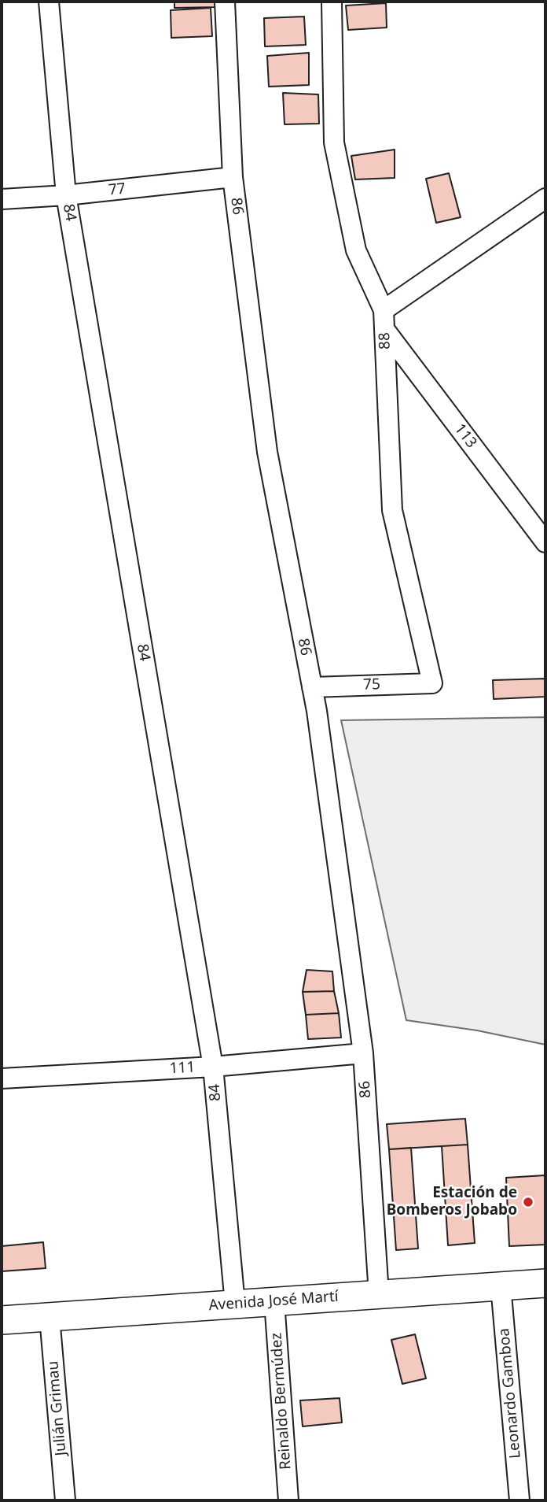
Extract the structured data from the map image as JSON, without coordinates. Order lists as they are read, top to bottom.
{
  "streets": {
    "main road": ["Avenida José Martí"],
    "street": [
      "77",
      "86",
      "84",
      "88",
      "113",
      "75",
      "111",
      "Leonardo Gamboa",
      "Reinaldo Bermúdez",
      "Julián Grimau"
    ]
  },
  "crossings": [
    ["77", "86"],
    ["77", "84"],
    ["86", "75"],
    ["86", "111"],
    ["86", "Avenida José Martí"],
    ["84", "111"],
    ["84", "Avenida José Martí"],
    ["88", "113"],
    ["88", "75"],
    ["Avenida José Martí", "Leonardo Gamboa"],
    ["Avenida José Martí", "Reinaldo Bermúdez"],
    ["Avenida José Martí", "Julián Grimau"]
  ],
  "places": ["Estación de Bomberos Jobabo"]
}
